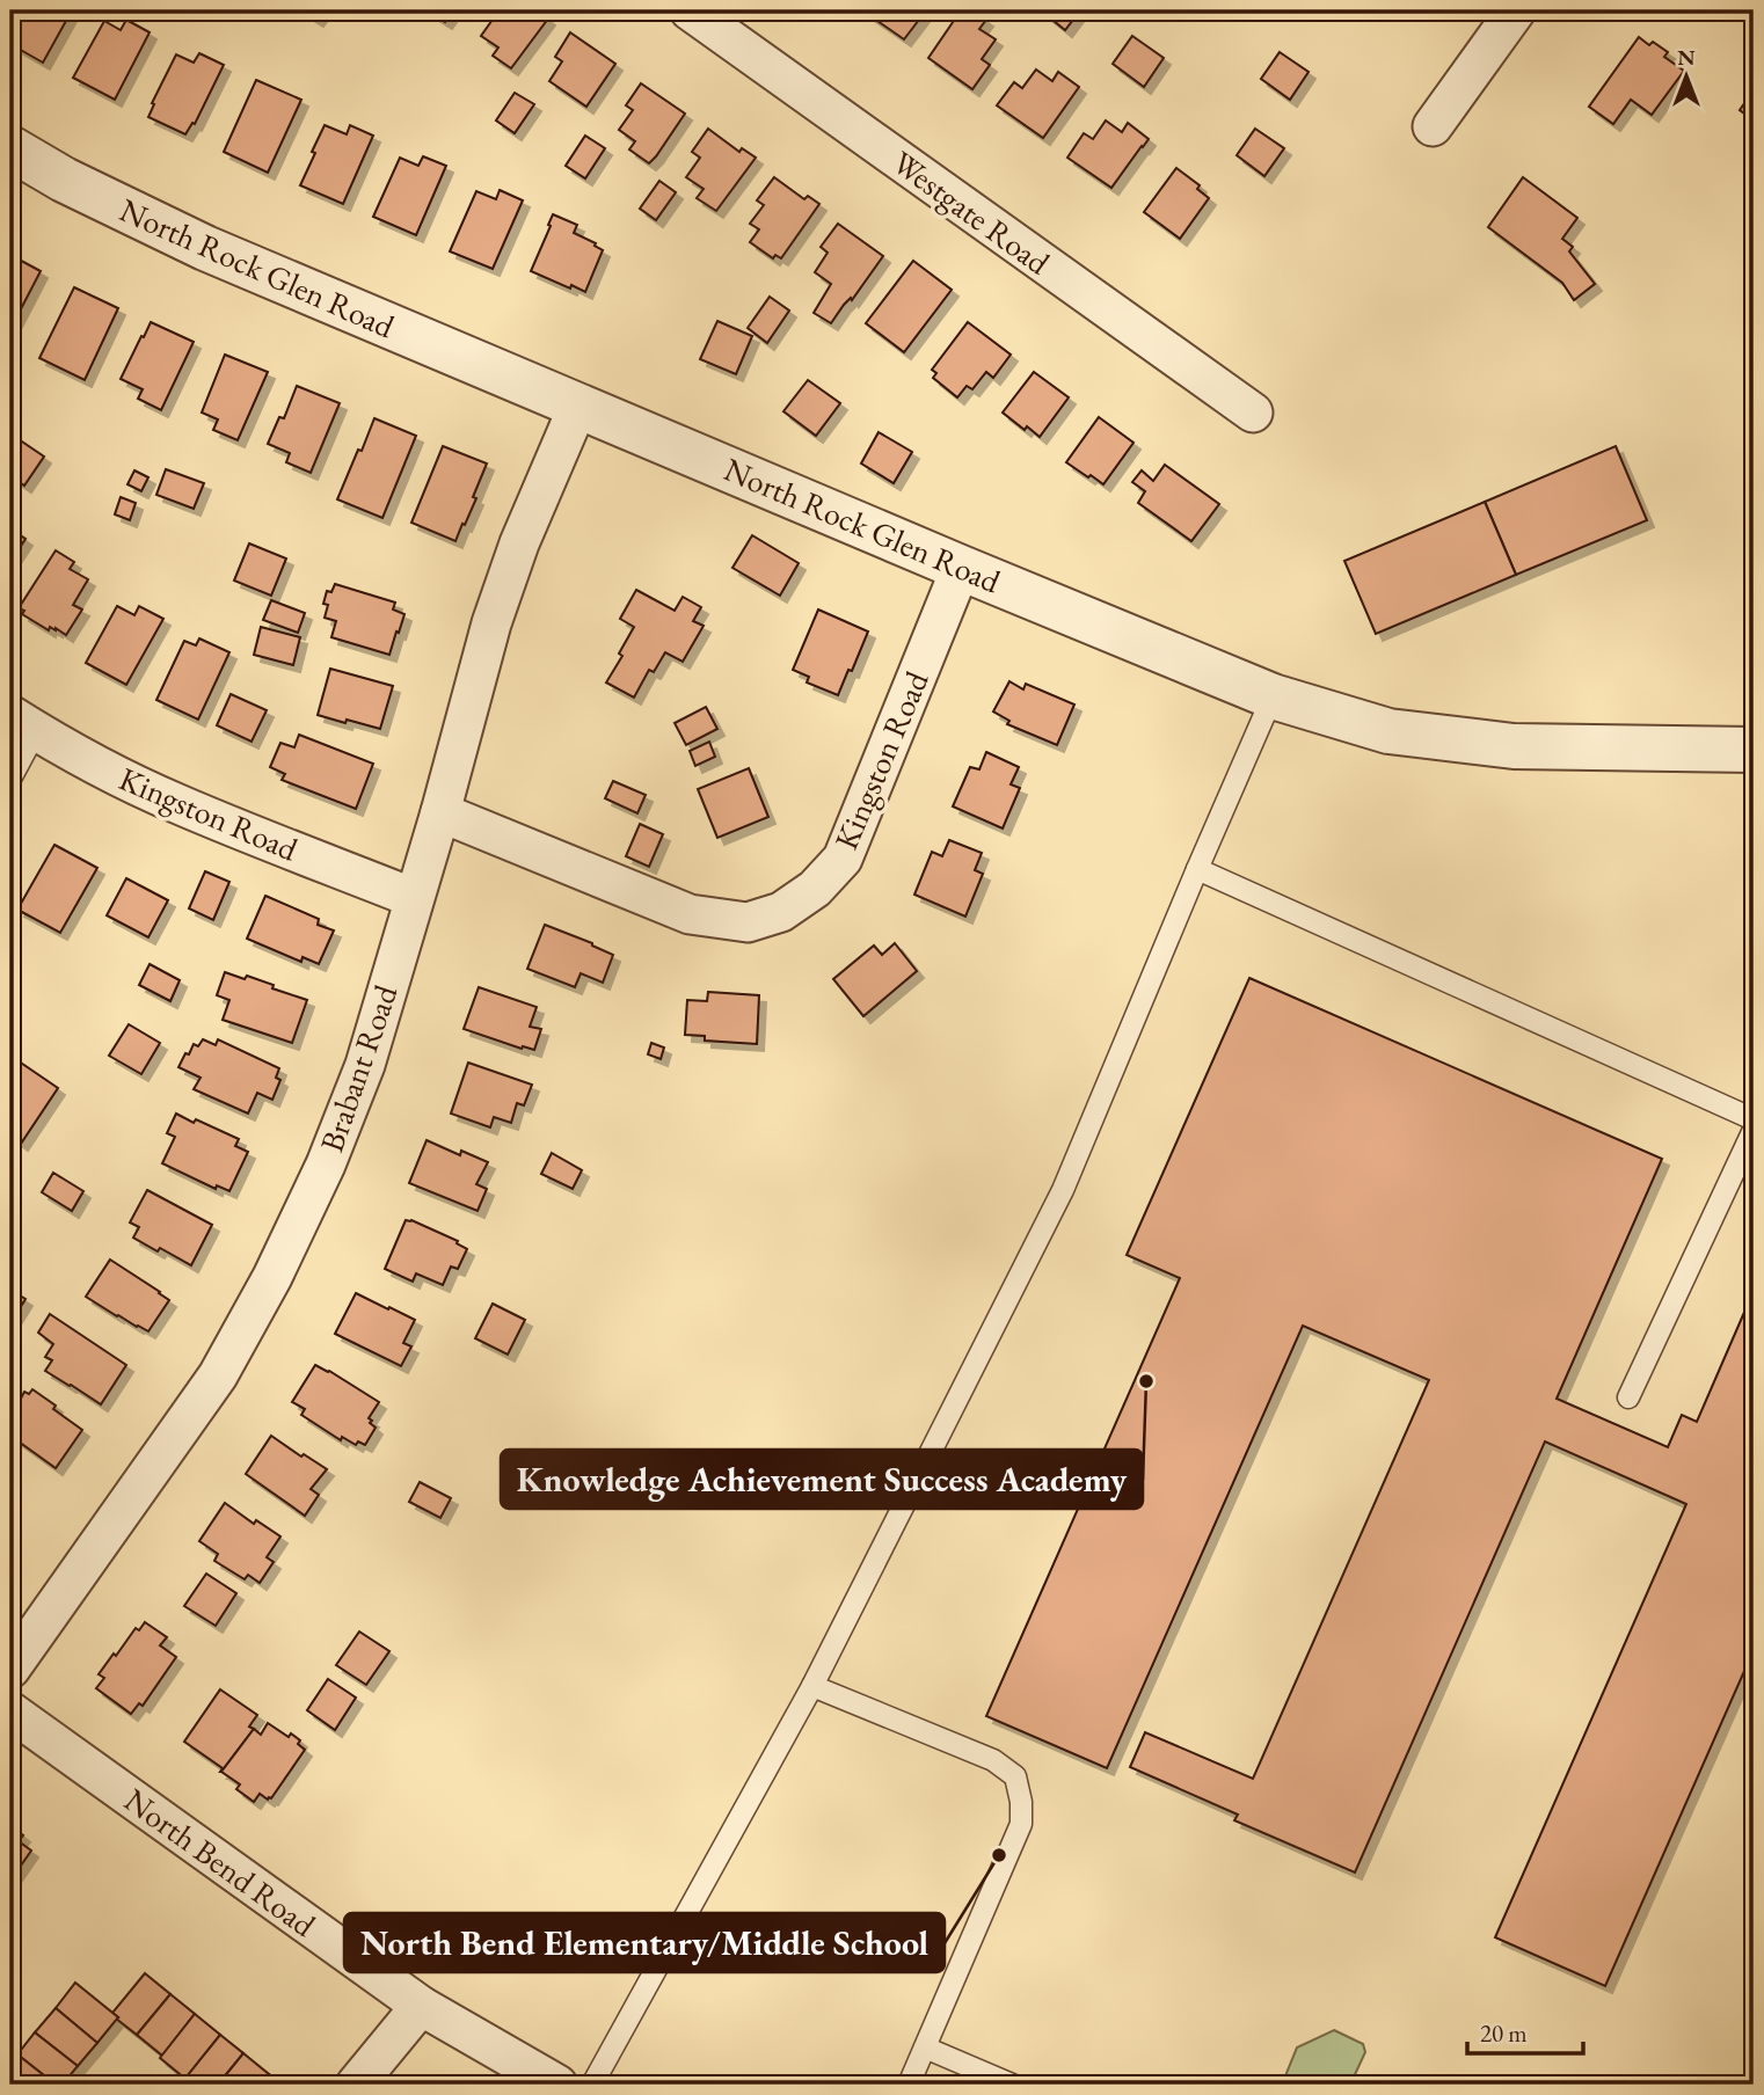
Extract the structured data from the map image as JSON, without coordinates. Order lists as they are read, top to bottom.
{
  "streets": {
    "street": [
      "Westgate Road",
      "North Rock Glen Road",
      "Kingston Road",
      "Brabant Road",
      "North Bend Road"
    ]
  },
  "crossings": [
    ["North Rock Glen Road", "Kingston Road"],
    ["North Rock Glen Road", "Brabant Road"],
    ["Kingston Road", "Brabant Road"]
  ],
  "places": ["Knowledge Achievement Success Academy", "North Bend Elementary/Middle School"],
  "scale_bar": "20 m",
  "north": "top"
}
